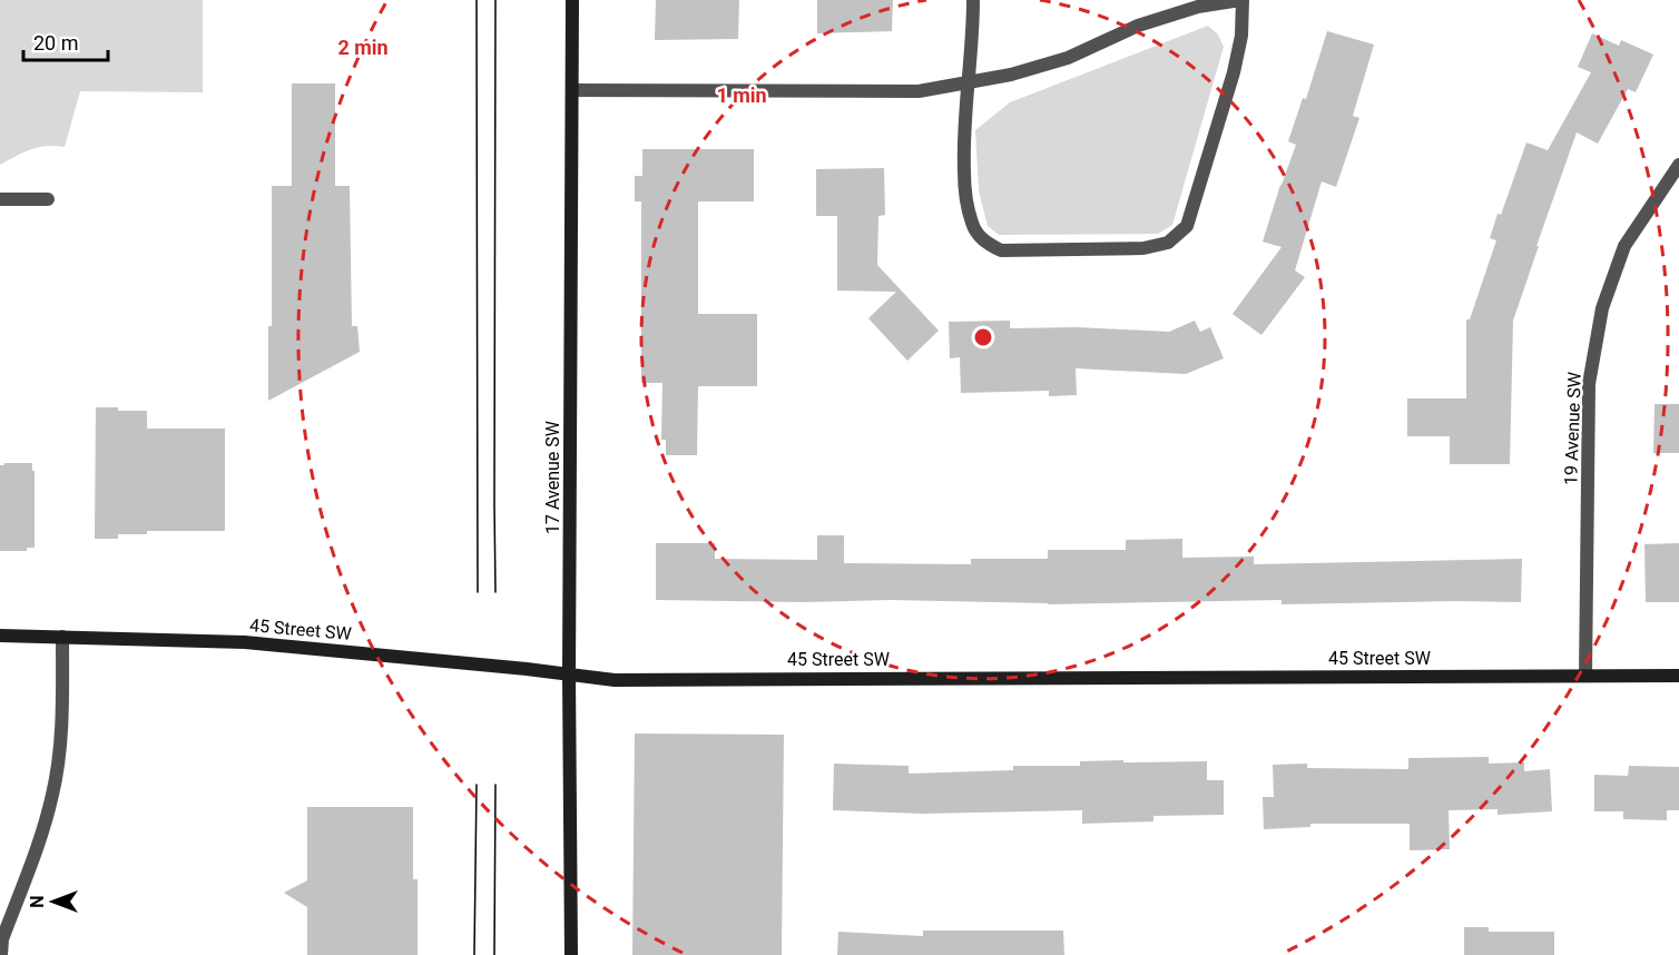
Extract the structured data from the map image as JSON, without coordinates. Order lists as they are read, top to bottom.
{
  "streets": {
    "street": ["19 Avenue SW", "17 Avenue SW", "45 Street SW"]
  },
  "crossings": [
    ["19 Avenue SW", "45 Street SW"],
    ["17 Avenue SW", "45 Street SW"]
  ],
  "scale_bar": "20 m",
  "north": "left",
  "rings": ["2 min", "1 min"]
}
